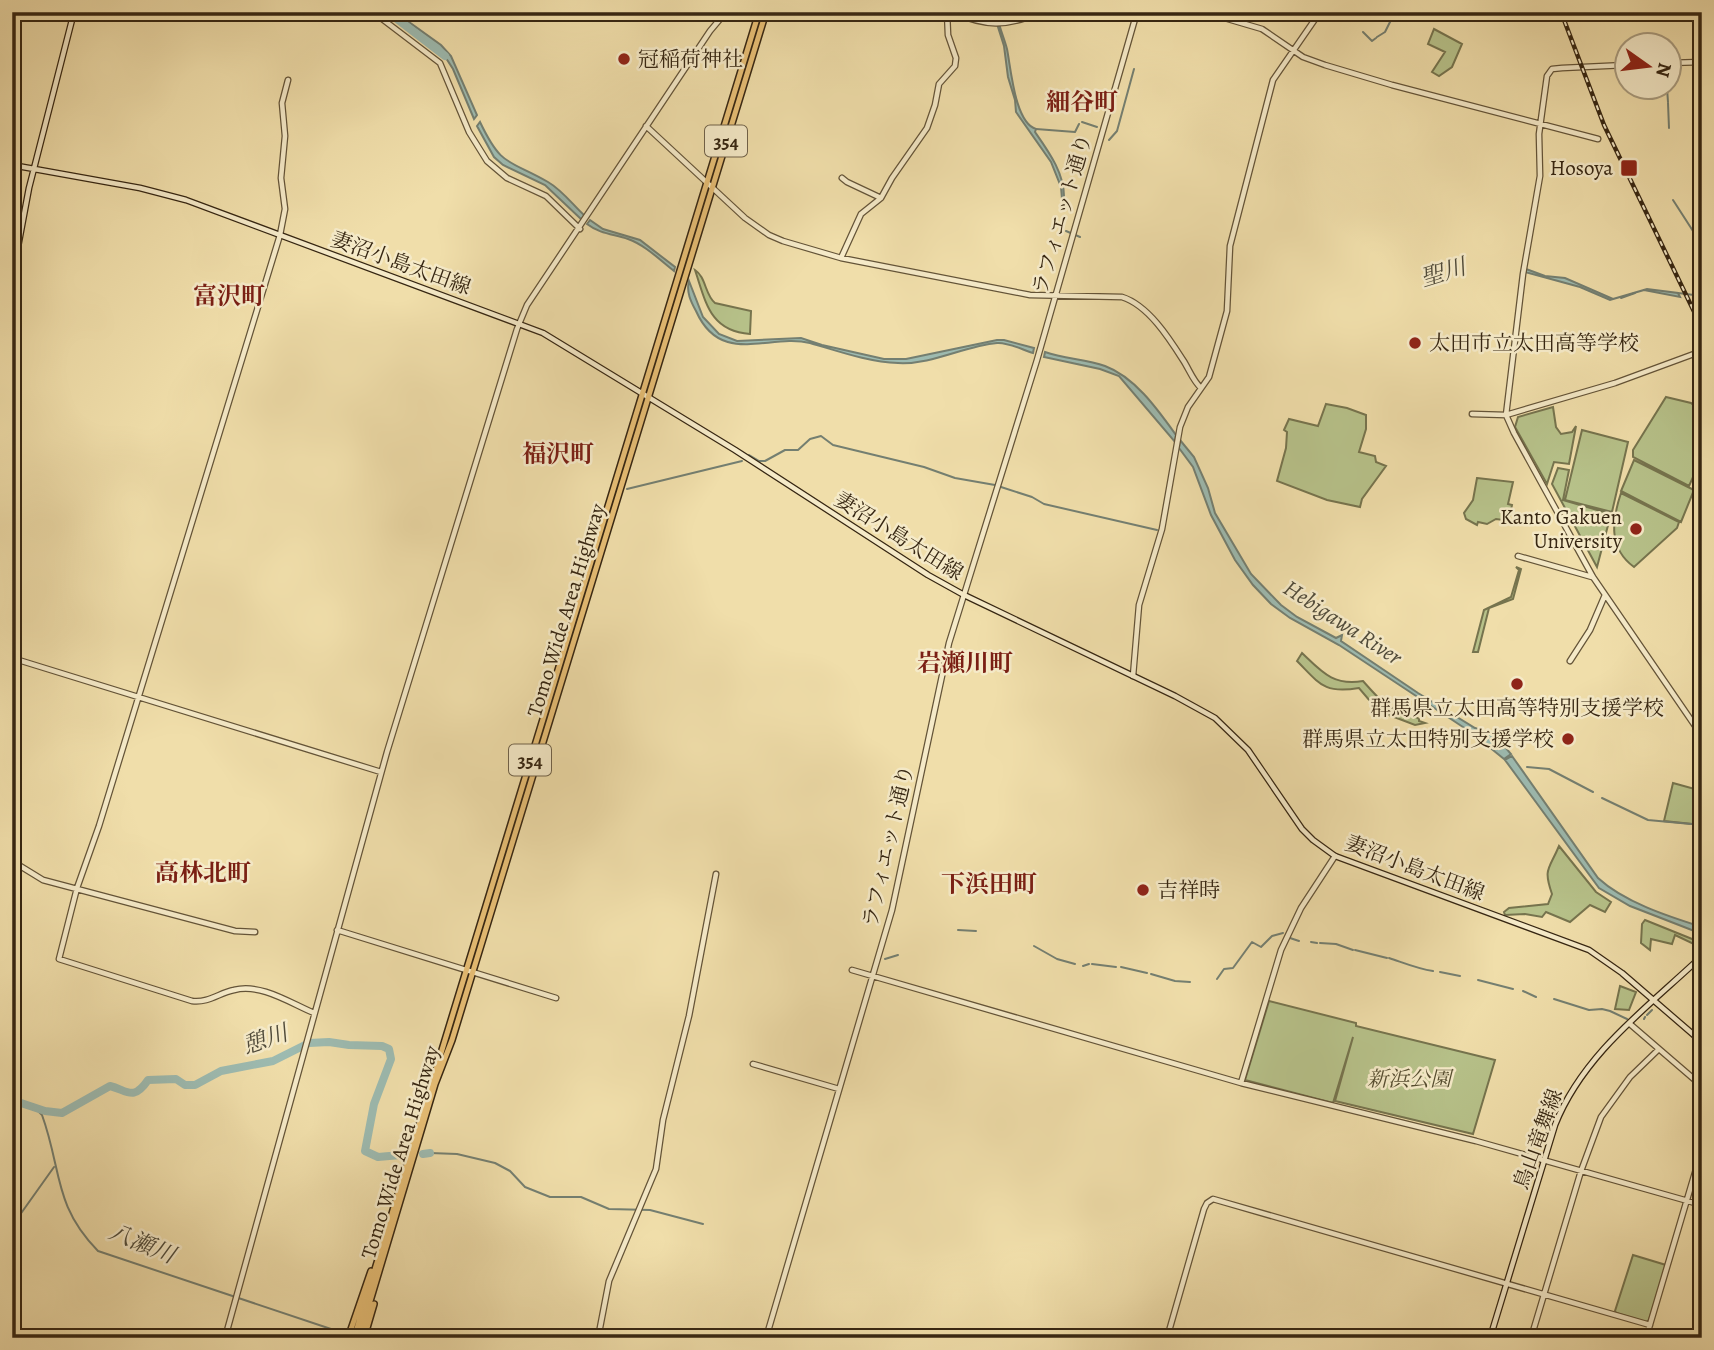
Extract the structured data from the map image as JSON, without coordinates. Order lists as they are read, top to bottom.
{
  "streets": {
    "highway": ["354", "Tomo Wide Area Highway"],
    "street": ["ラフィエット通り", "妻沼小島太田線", "鳥山竜舞線"]
  },
  "crossings": [
    ["354", "Tomo Wide Area Highway"],
    ["ラフィエット通り", "妻沼小島太田線"],
    ["妻沼小島太田線", "Tomo Wide Area Highway"],
    ["妻沼小島太田線", "鳥山竜舞線"]
  ],
  "districts": [
    "細谷町",
    "富沢町",
    "福沢町",
    "岩瀬川町",
    "高林北町",
    "下浜田町"
  ],
  "water": [
    "聖川",
    "Hebigawa River",
    "憩川",
    "八瀬川"
  ],
  "parks": ["新浜公園"],
  "places": {
    "other": [
      "冠稲荷神社",
      "太田市立太田高等学校",
      "Kanto Gakuen University",
      "群馬県立太田高等特別支援学校",
      "群馬県立太田特別支援学校",
      "吉祥時"
    ],
    "transit": ["Hosoya"]
  },
  "north": "right"
}
